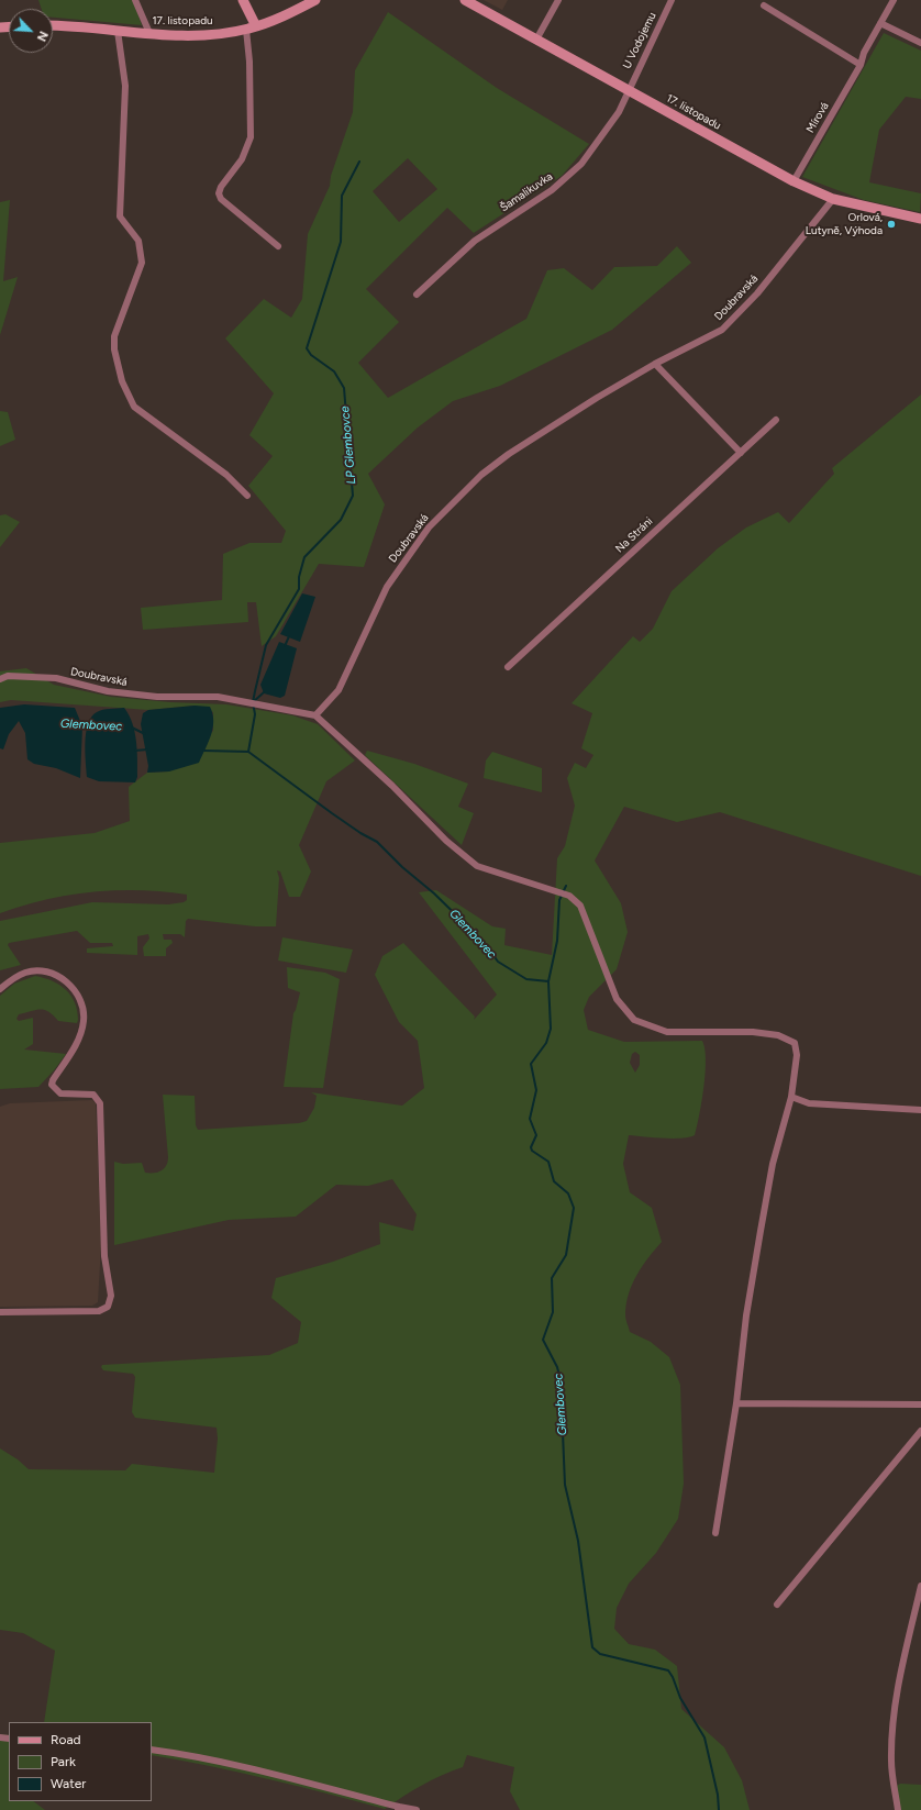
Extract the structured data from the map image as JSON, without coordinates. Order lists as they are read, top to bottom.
{
  "streets": {
    "main road": ["17. listopadu"],
    "street": [
      "U Vodojemu",
      "Mírová",
      "Šamalikuvka",
      "Doubravská",
      "Na Stráni"
    ]
  },
  "crossings": [
    ["17. listopadu", "U Vodojemu"],
    ["17. listopadu", "Mírová"],
    ["17. listopadu", "Šamalikuvka"],
    ["17. listopadu", "Doubravská"],
    ["U Vodojemu", "Šamalikuvka"]
  ],
  "water": ["LP Glembovce", "Glembovec"],
  "places": ["Orlová, Lutyně, Výhoda"],
  "legend": ["Road", "Park", "Water"],
  "north": "bottom right"
}
